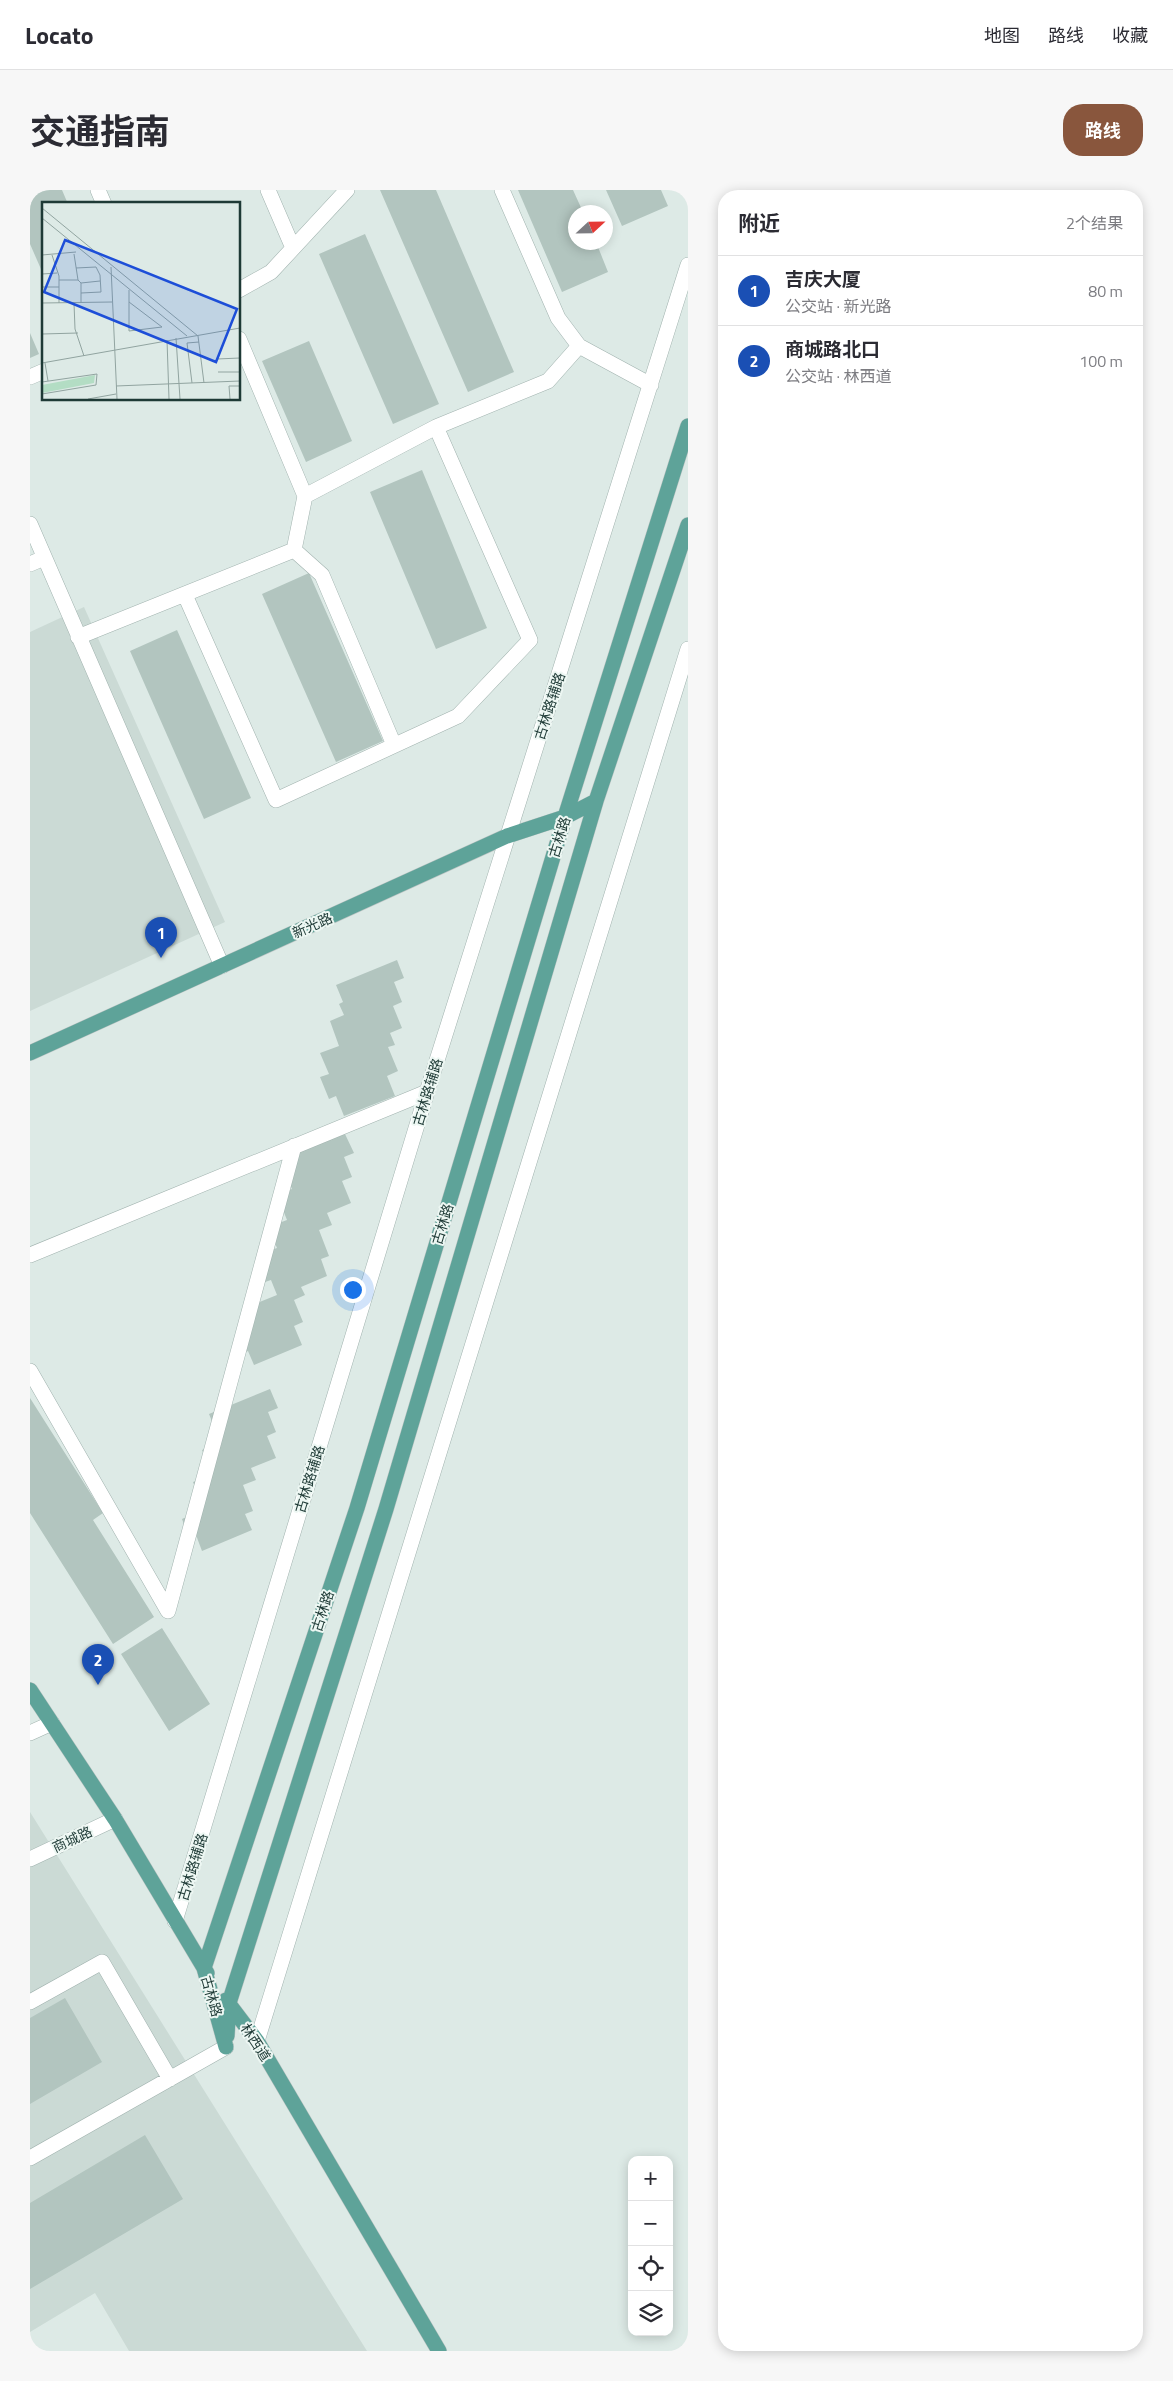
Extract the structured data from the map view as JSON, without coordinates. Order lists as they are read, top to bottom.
{
  "streets": {
    "main road": ["古林路", "新光路", "林西道"],
    "street": ["古林路辅路", "商城路"]
  },
  "crossings": [
    ["古林路辅路", "新光路"],
    ["古林路辅路", "林西道"],
    ["古林路", "新光路"],
    ["古林路", "林西道"],
    ["商城路", "林西道"]
  ],
  "north": "right",
  "page": {
    "header": "Locato",
    "nav": ["地图", "路线", "收藏"],
    "title": "交通指南",
    "buttons": "路线",
    "heading": ["附近", "2个结果"],
    "list": [
      {
        "mark": "1",
        "name": "吉庆大厦",
        "note": "公交站 · 新光路",
        "value": "80 m"
      },
      {
        "mark": "2",
        "name": "商城路北口",
        "note": "公交站 · 林西道",
        "value": "100 m"
      }
    ],
    "pins": ["1", "2"],
    "map_buttons": ["+", "−"]
  }
}
